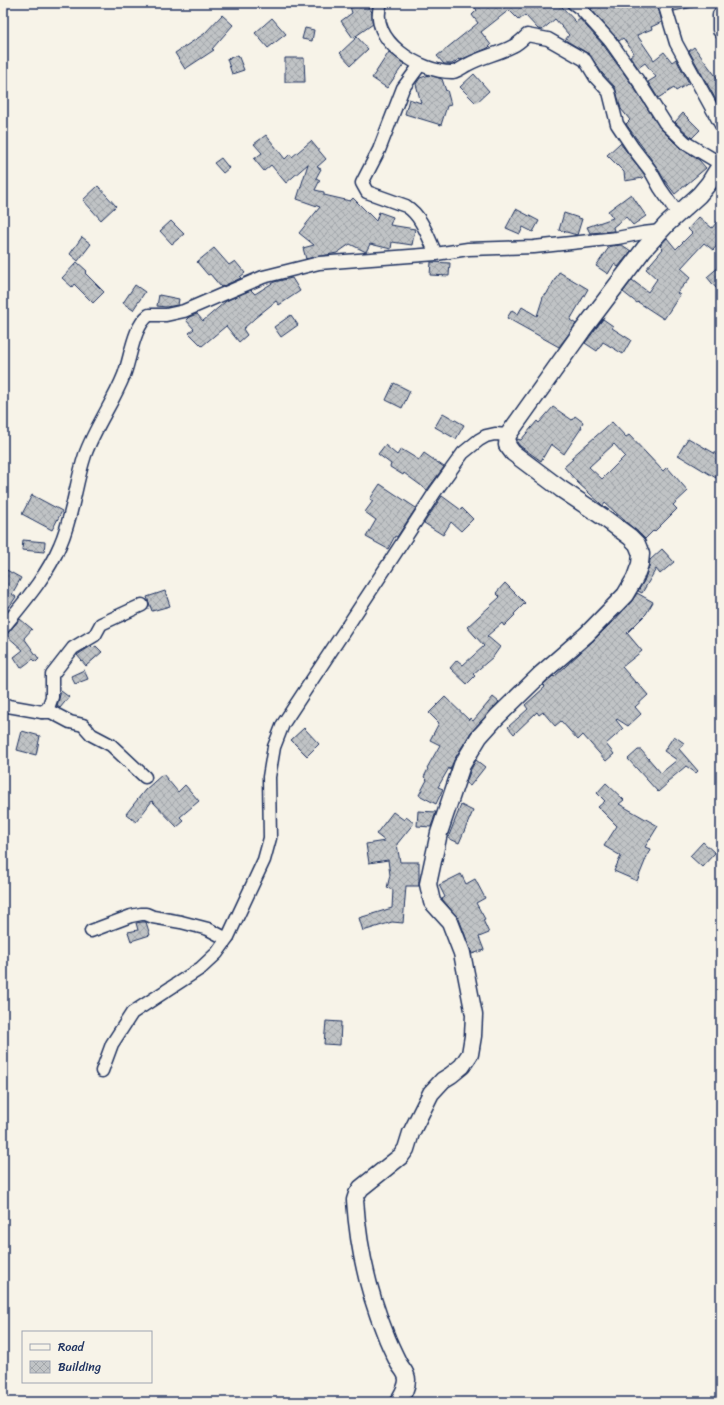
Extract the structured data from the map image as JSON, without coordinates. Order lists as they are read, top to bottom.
{
  "legend": ["Road", "Building"]
}
